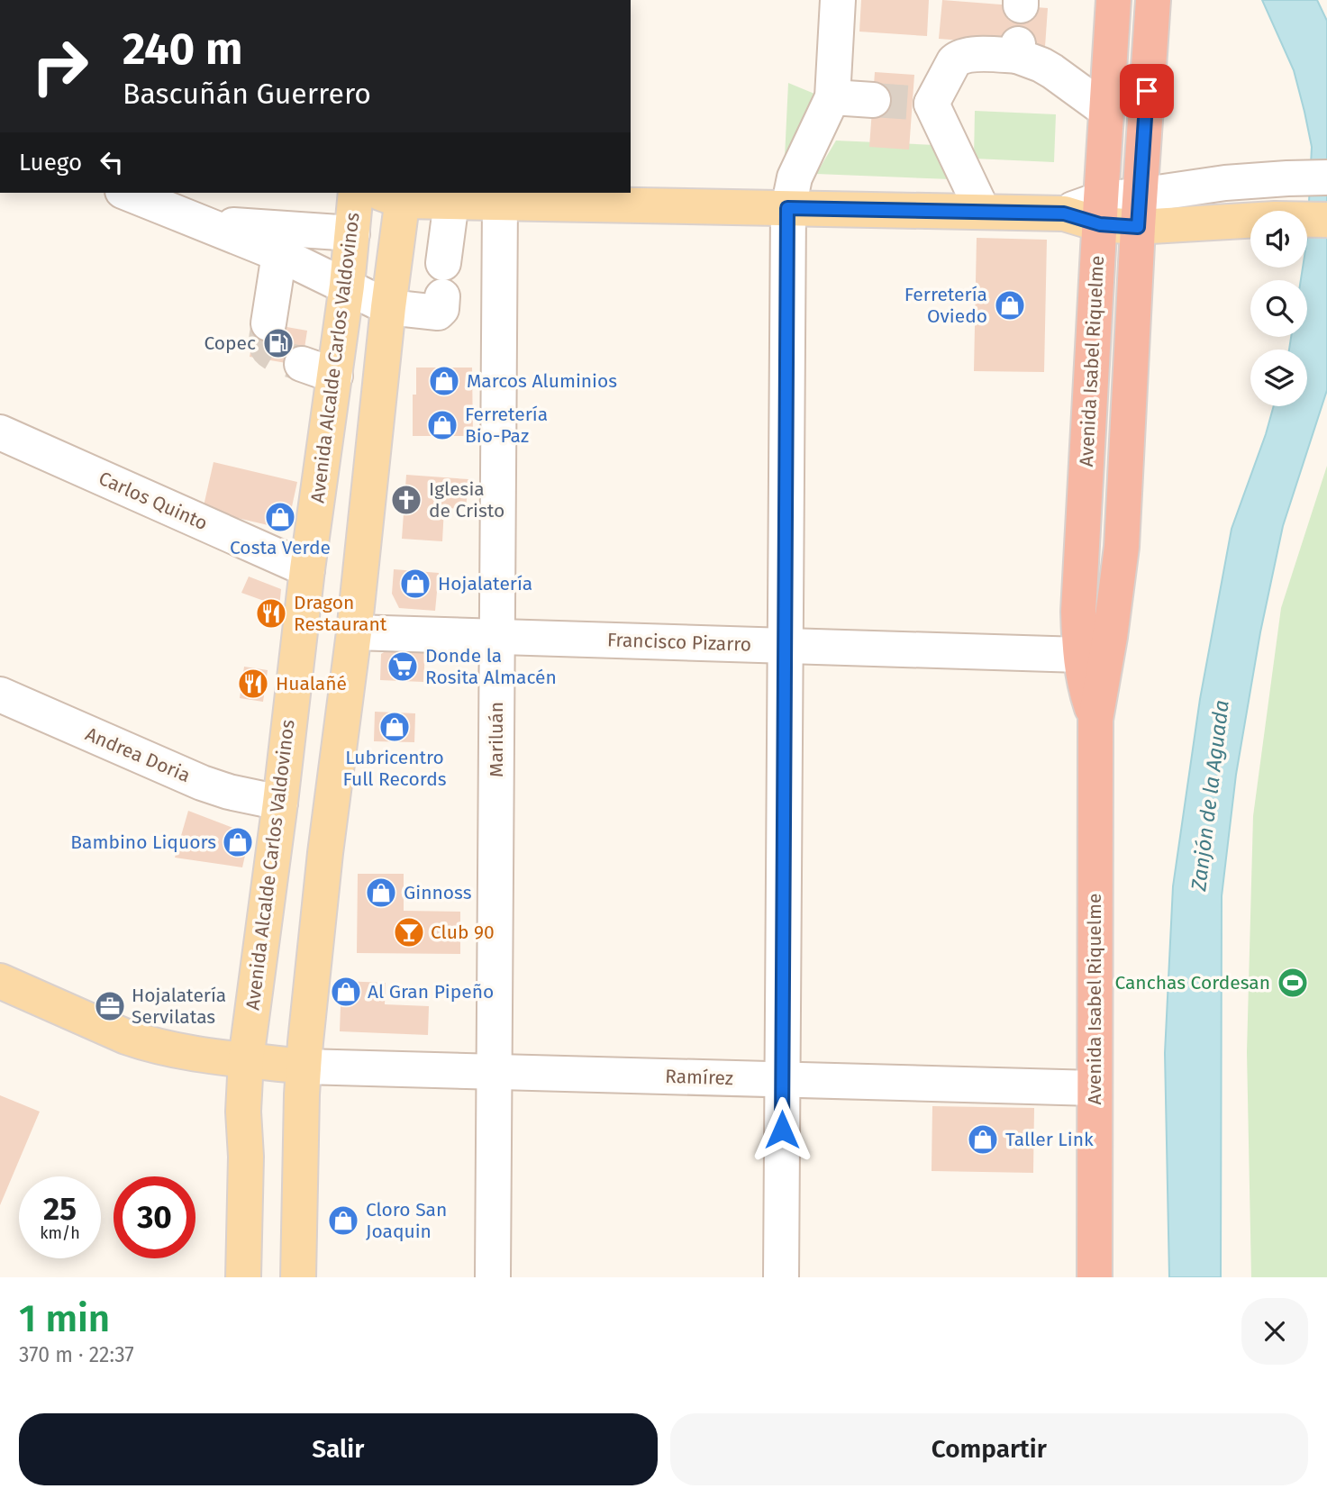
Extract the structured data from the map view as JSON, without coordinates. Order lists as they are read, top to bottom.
{
  "streets": {
    "highway": ["Avenida Isabel Riquelme"],
    "main road": ["Avenida Alcalde Carlos Valdovinos"],
    "street": [
      "Carlos Quinto",
      "Francisco Pizarro",
      "Mariluán",
      "Andrea Doria",
      "Ramírez"
    ]
  },
  "crossings": [
    ["Avenida Alcalde Carlos Valdovinos", "Carlos Quinto"],
    ["Avenida Alcalde Carlos Valdovinos", "Andrea Doria"],
    ["Avenida Isabel Riquelme", "Francisco Pizarro"],
    ["Avenida Isabel Riquelme", "Ramírez"],
    ["Francisco Pizarro", "Mariluán"],
    ["Mariluán", "Ramírez"]
  ],
  "water": ["Zanjón de la Aguada"],
  "places": {
    "shop": [
      "Ferretería Oviedo",
      "Marcos Aluminios",
      "Ferretería Bio-Paz",
      "Costa Verde",
      "Hojalatería",
      "Lubricentro Full Records",
      "Bambino Liquors",
      "Ginnoss",
      "Al Gran Pipeño",
      "Taller Link",
      "Cloro San Joaquin"
    ],
    "fuel station": ["Copec"],
    "church": ["Iglesia de Cristo"],
    "restaurant": ["Dragon Restaurant", "Hualañé"],
    "supermarket": ["Donde la Rosita Almacén"],
    "bar": ["Club 90"],
    "sports": ["Canchas Cordesan"],
    "office": ["Hojalatería Servilatas"]
  },
  "page": {
    "turn": ["240 m", "Bascuñán Guerrero"],
    "then": "Luego",
    "speed": "25 km/h",
    "limit": "30",
    "heading": ["1 min", "370 m · 22:37"],
    "buttons": ["Salir", "Compartir"]
  }
}
